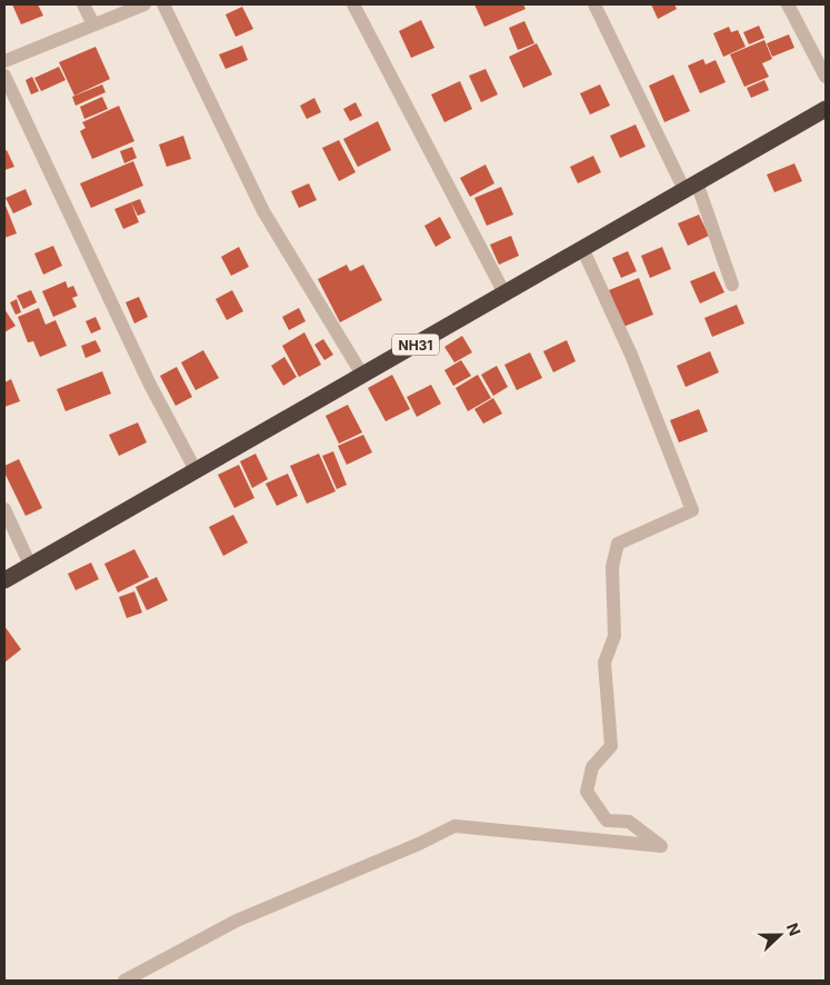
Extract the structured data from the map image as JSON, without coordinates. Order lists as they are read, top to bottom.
{
  "streets": {
    "highway": ["NH31"]
  },
  "north": "right"
}
